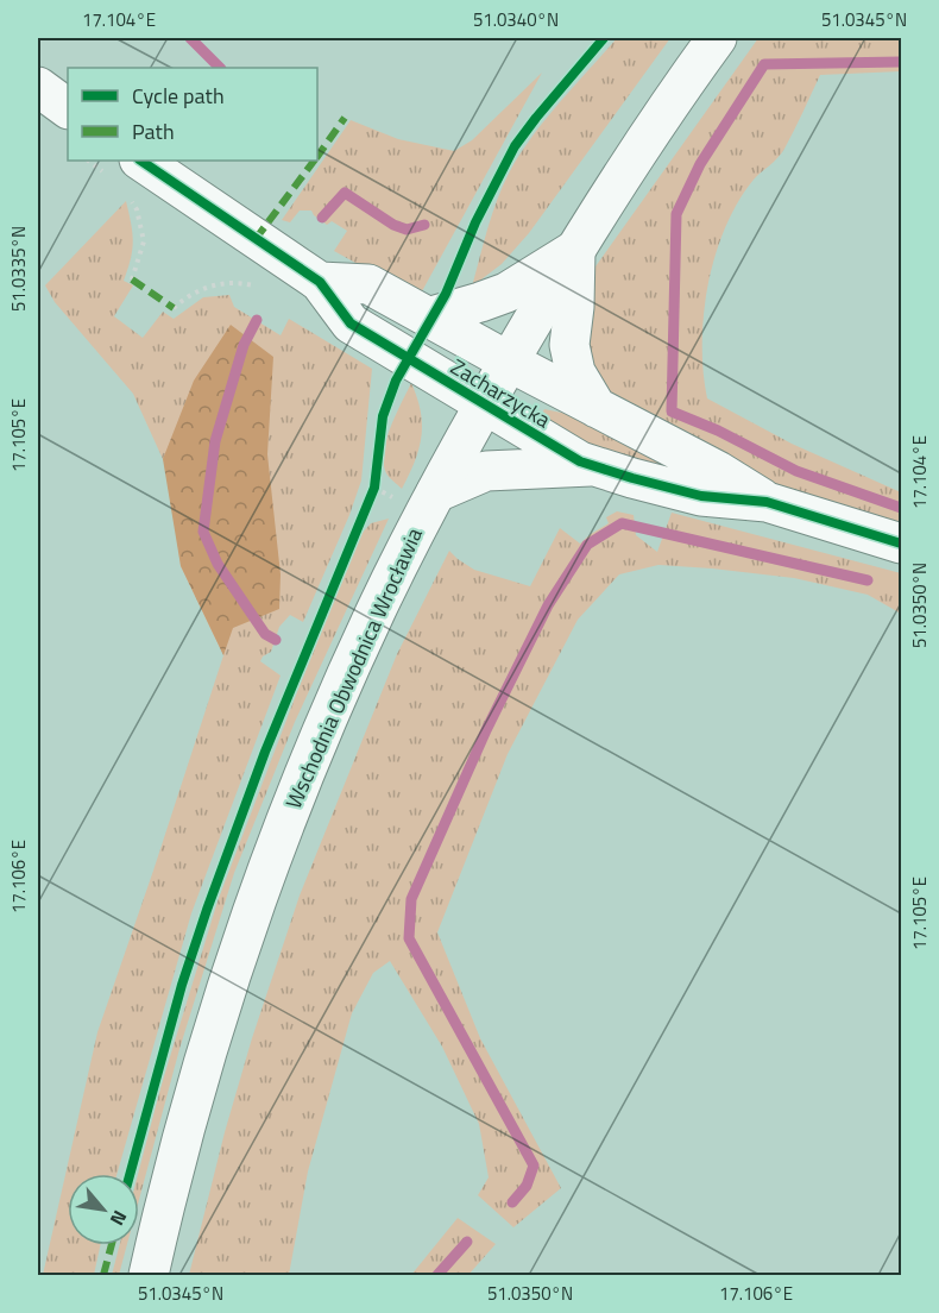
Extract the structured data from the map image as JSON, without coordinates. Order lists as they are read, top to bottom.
{
  "streets": {
    "street": ["Zacharzycka", "Wschodnia Obwodnica Wrocławia"]
  },
  "crossings": [
    ["Zacharzycka", "Wschodnia Obwodnica Wrocławia"]
  ],
  "legend": ["Cycle path", "Path"],
  "north": "bottom right",
  "coordinates": [
    "17.104°E",
    "51.0340°N",
    "51.0345°N",
    "51.0335°N",
    "17.105°E",
    "51.0350°N",
    "17.106°E"
  ]
}
